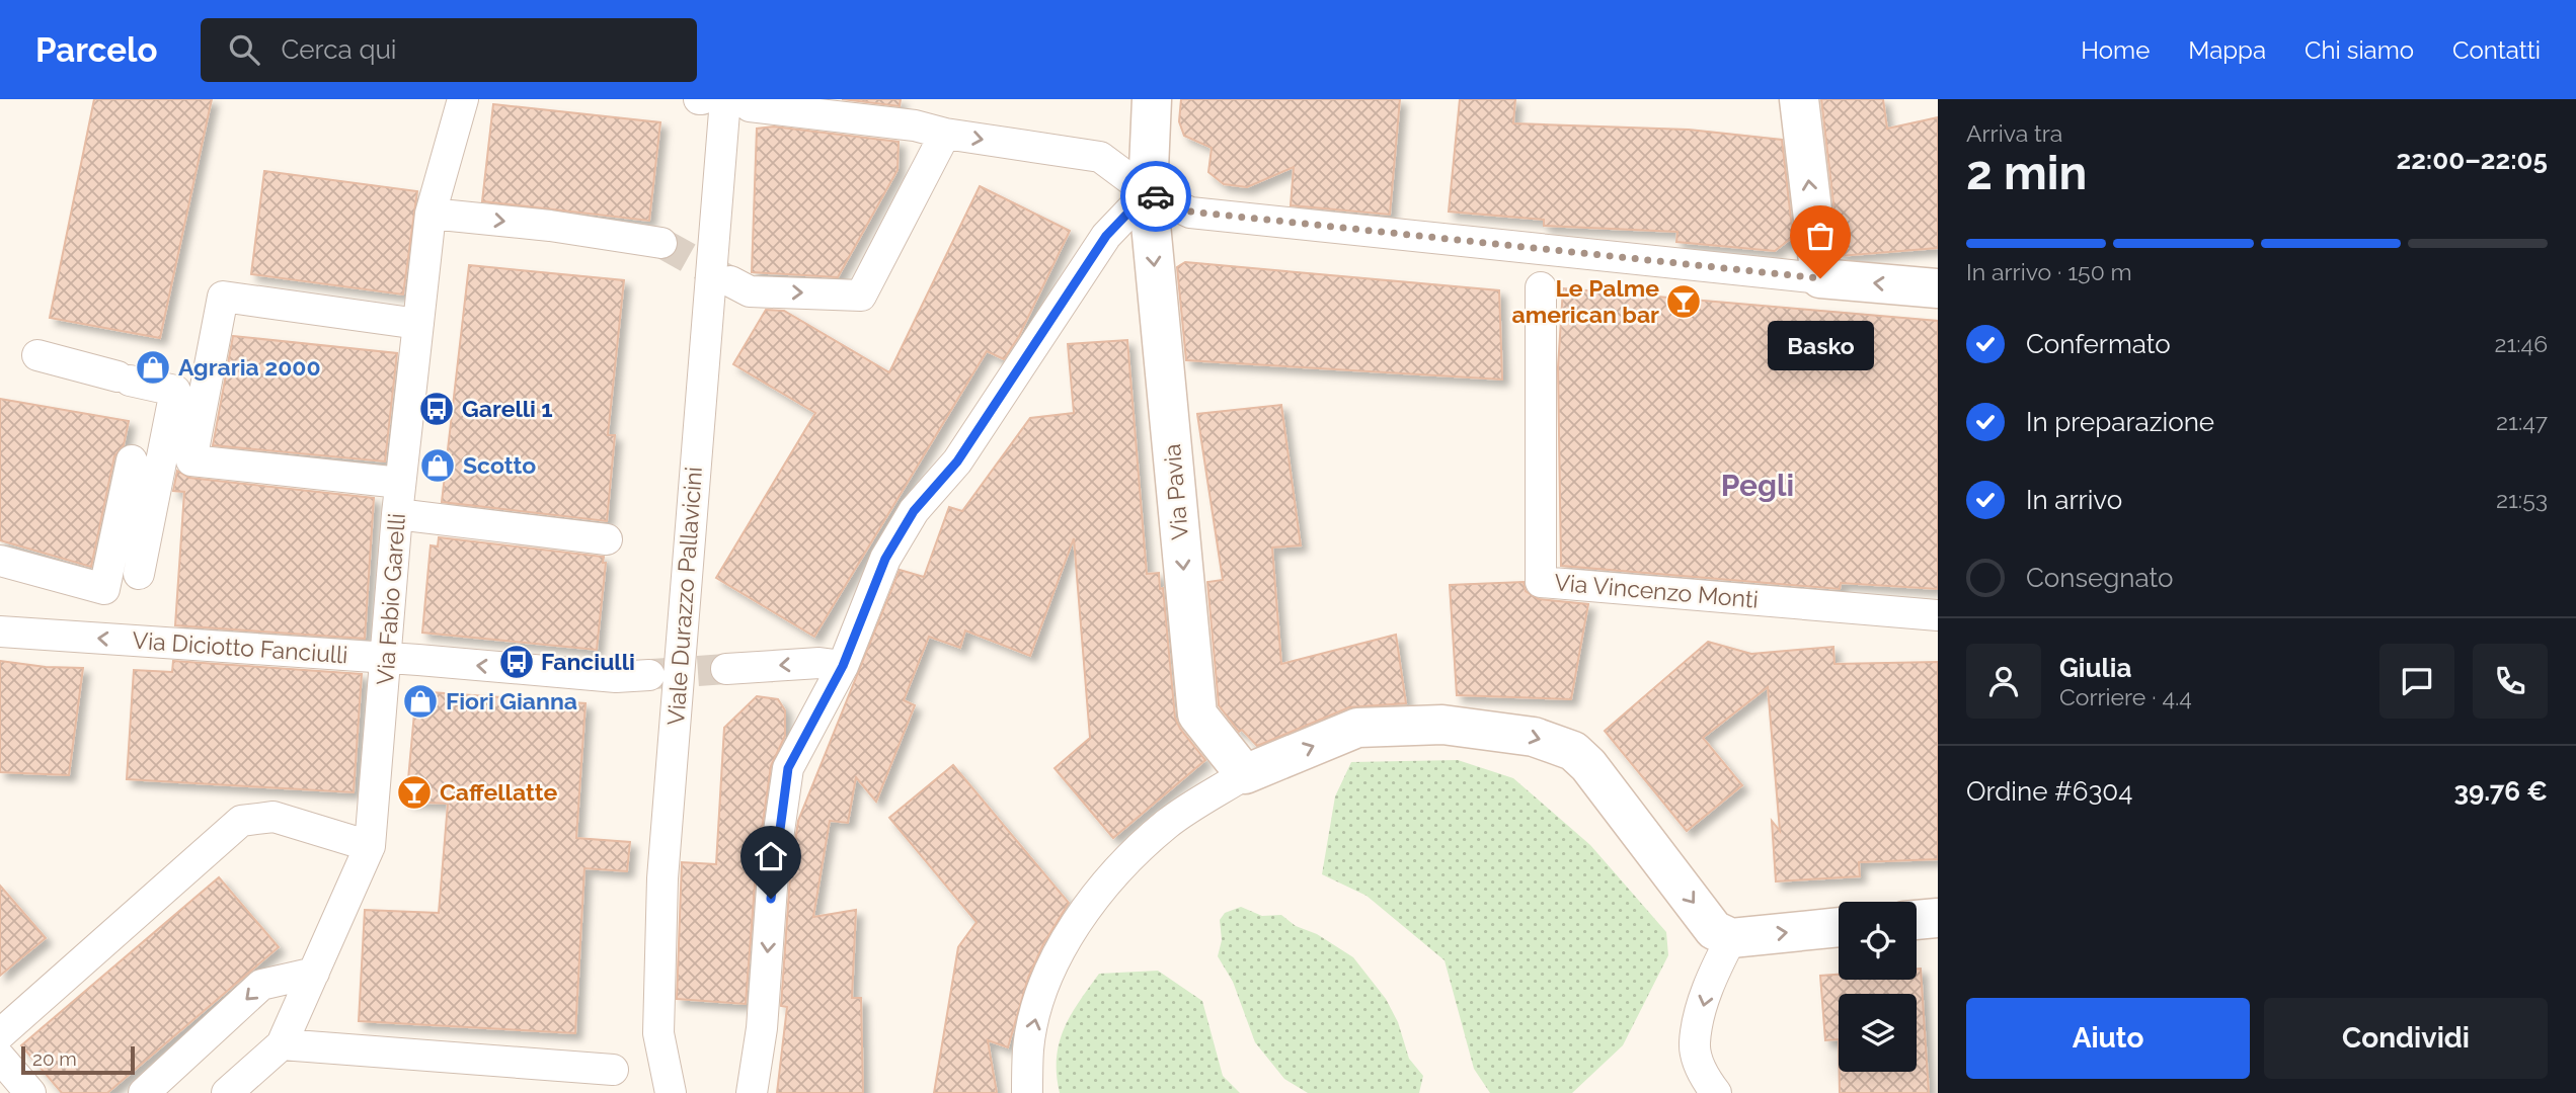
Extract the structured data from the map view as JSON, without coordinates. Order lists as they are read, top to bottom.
{
  "streets": {
    "street": [
      "Via Pavia",
      "Via Vincenzo Monti",
      "Viale Durazzo Pallavicini",
      "Via Fabio Garelli",
      "Via Diciotto Fanciulli"
    ]
  },
  "crossings": [
    ["Via Fabio Garelli", "Via Diciotto Fanciulli"]
  ],
  "one_way": ["Via Pavia"],
  "districts": ["Pegli"],
  "places": {
    "other": ["Basko"],
    "bar": ["Le Palme american bar", "Caffellatte"],
    "shop": ["Agraria 2000", "Scotto", "Fiori Gianna"],
    "bus stop": ["Garelli 1", "Fanciulli"]
  },
  "scale_bar": "20 m",
  "page": {
    "header": "Parcelo",
    "search": "Cerca qui",
    "nav": [
      "Home",
      "Mappa",
      "Chi siamo",
      "Contatti"
    ],
    "heading": ["2 min", "Arriva tra", "22:00–22:05"],
    "panel": [
      "Giulia",
      "Corriere · 4.4",
      "Ordine #6304",
      "39.76 €"
    ],
    "bar": "In arrivo · 150 m",
    "list": [
      ["Confermato", "21:46"],
      ["In preparazione", "21:47"],
      ["In arrivo", "21:53"],
      "Consegnato"
    ],
    "bubble": "Basko",
    "buttons": ["Aiuto", "Condividi"],
    "scale": "20 m"
  }
}
